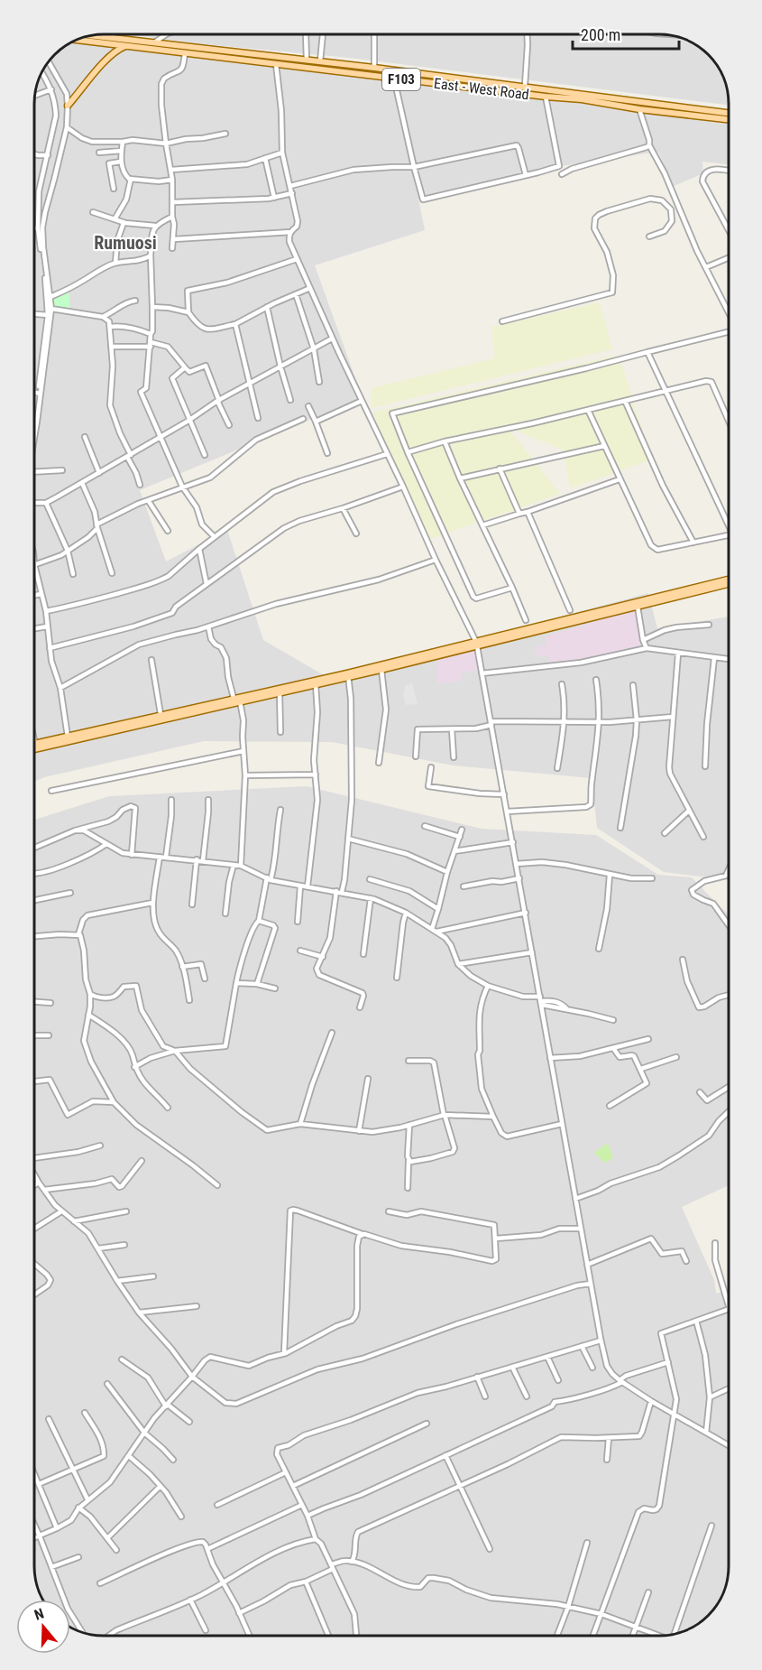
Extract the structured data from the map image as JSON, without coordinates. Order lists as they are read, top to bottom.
{
  "streets": {
    "main road": ["F103", "East - West Road"]
  },
  "districts": ["Rumuosi"],
  "scale_bar": "200 m",
  "north": "top"
}
